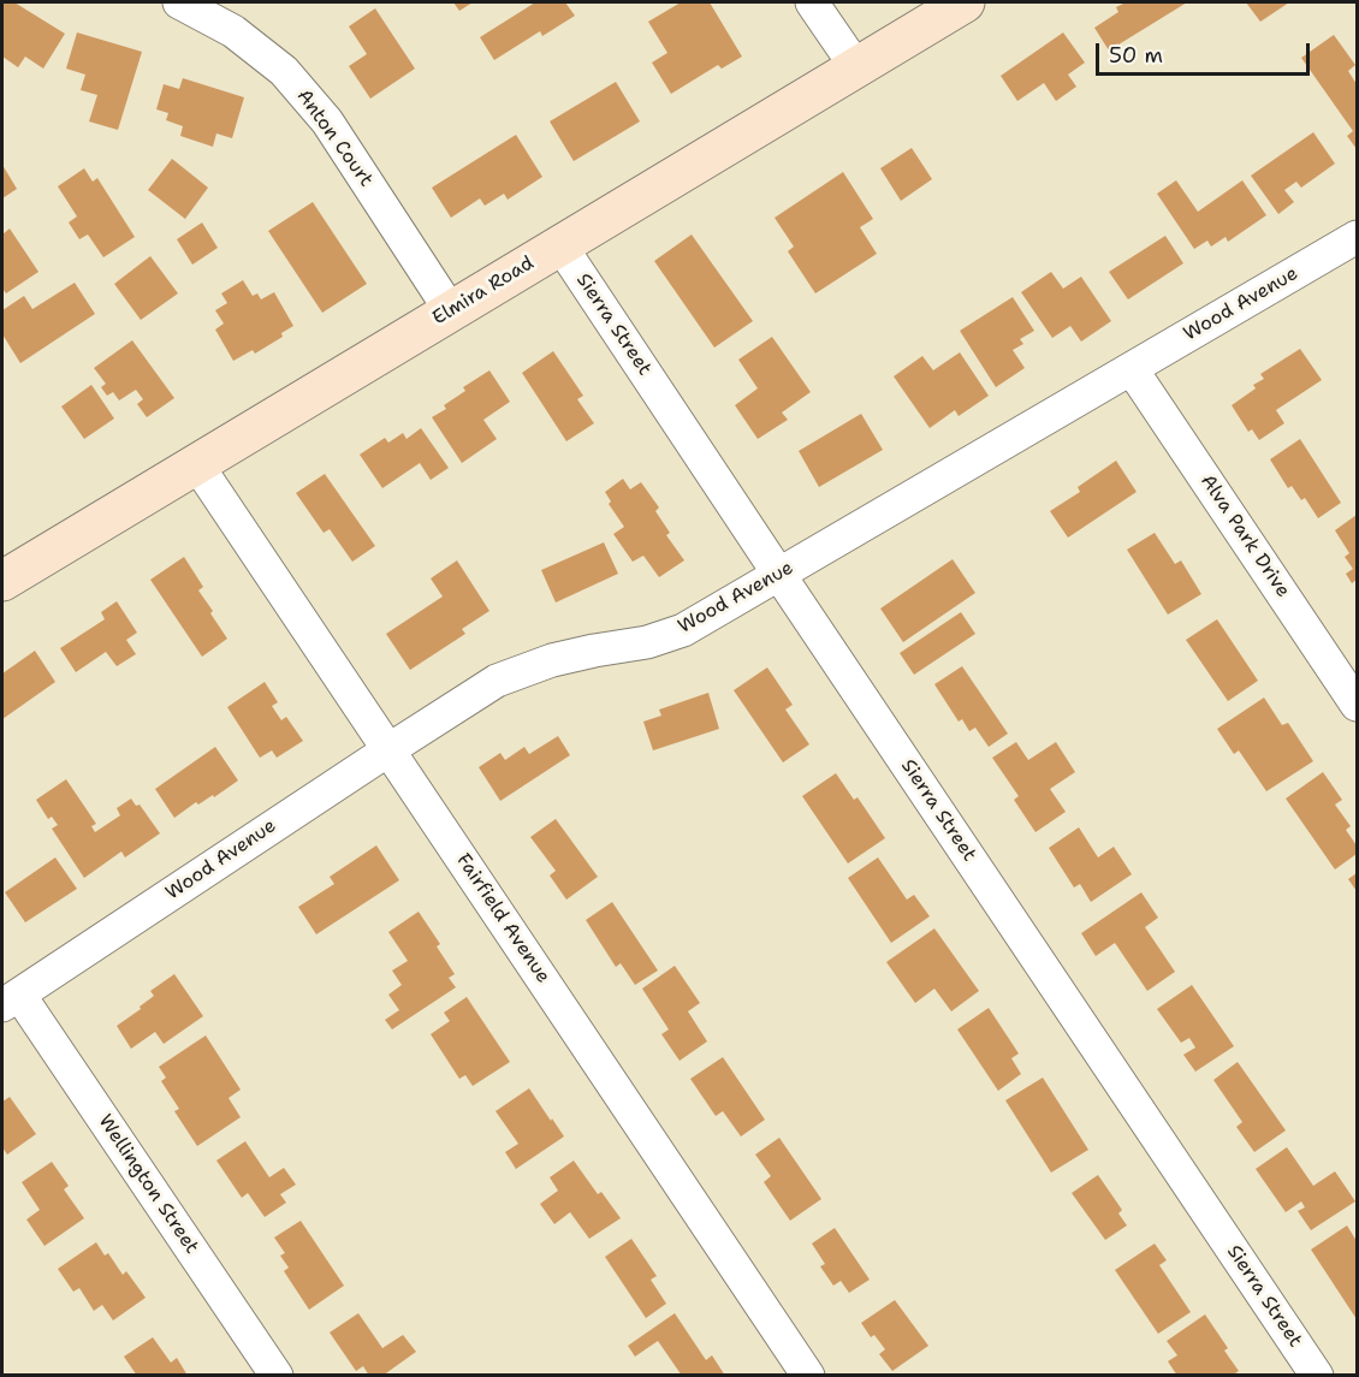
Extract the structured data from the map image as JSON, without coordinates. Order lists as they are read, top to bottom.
{
  "streets": {
    "street": [
      "Anton Court",
      "Elmira Road",
      "Wood Avenue",
      "Sierra Street",
      "Alva Park Drive",
      "Fairfield Avenue",
      "Wellington Street"
    ]
  },
  "crossings": [
    ["Anton Court", "Elmira Road"],
    ["Elmira Road", "Sierra Street"],
    ["Elmira Road", "Fairfield Avenue"],
    ["Wood Avenue", "Sierra Street"],
    ["Wood Avenue", "Alva Park Drive"],
    ["Wood Avenue", "Fairfield Avenue"],
    ["Wood Avenue", "Wellington Street"]
  ],
  "scale_bar": "50 m"
}
